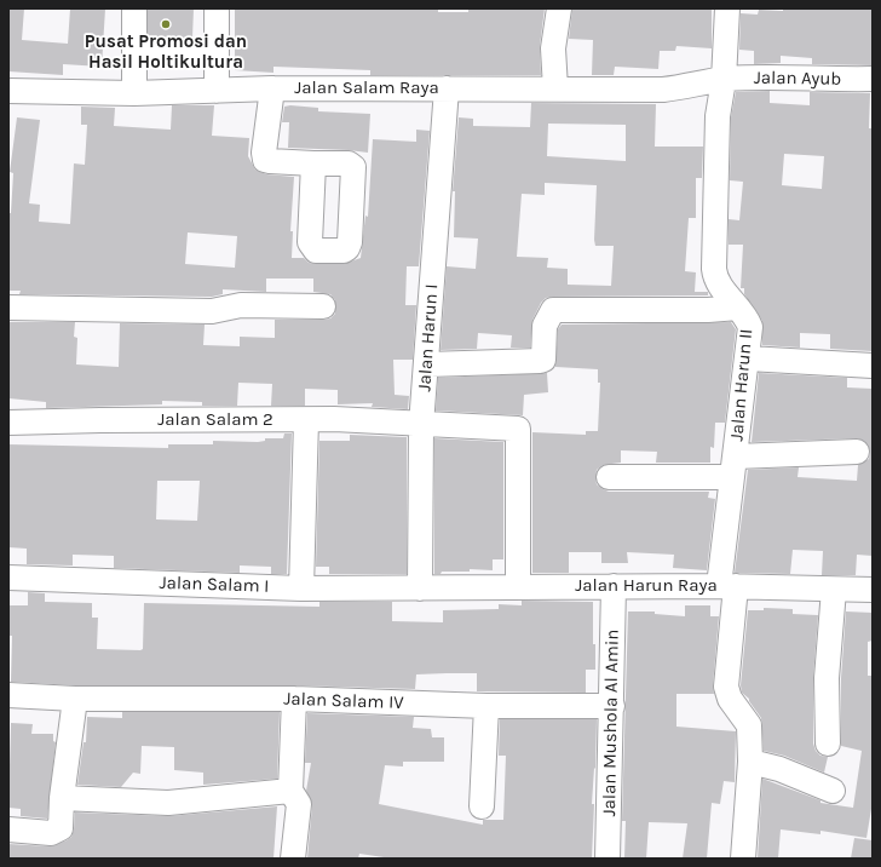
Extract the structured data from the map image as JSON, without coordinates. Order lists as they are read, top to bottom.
{
  "streets": {
    "street": [
      "Jalan Ayub",
      "Jalan Salam Raya",
      "Jalan Harun I",
      "Jalan Harun II",
      "Jalan Salam 2",
      "Jalan Salam I",
      "Jalan Harun Raya",
      "Jalan Salam IV",
      "Jalan Mushola Al Amin"
    ]
  },
  "crossings": [
    ["Jalan Ayub", "Jalan Salam Raya"],
    ["Jalan Ayub", "Jalan Harun II"],
    ["Jalan Salam Raya", "Jalan Harun I"],
    ["Jalan Salam Raya", "Jalan Harun II"],
    ["Jalan Harun I", "Jalan Salam 2"],
    ["Jalan Harun I", "Jalan Salam I"],
    ["Jalan Harun I", "Jalan Harun Raya"],
    ["Jalan Harun II", "Jalan Harun Raya"],
    ["Jalan Salam 2", "Jalan Harun Raya"],
    ["Jalan Salam I", "Jalan Harun Raya"],
    ["Jalan Harun Raya", "Jalan Mushola Al Amin"],
    ["Jalan Salam IV", "Jalan Mushola Al Amin"]
  ],
  "places": ["Pusat Promosi dan Hasil Holtikultura"]
}
